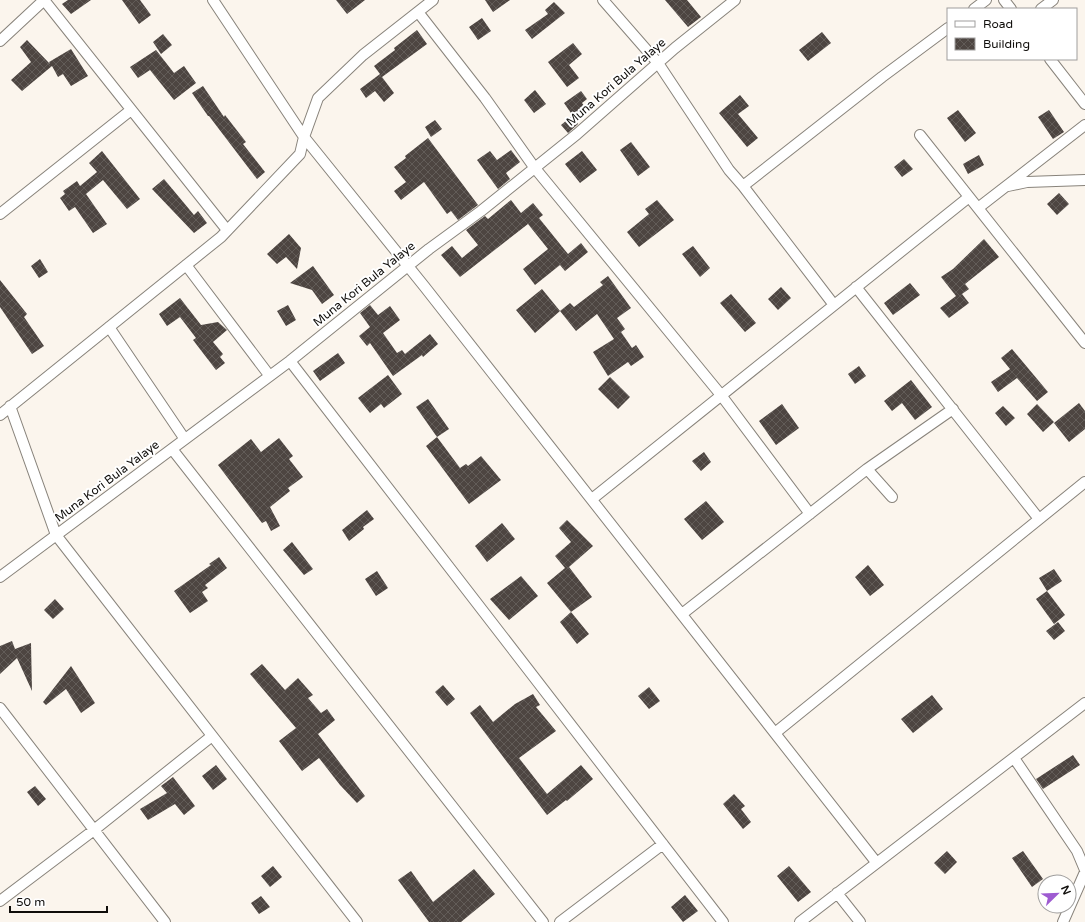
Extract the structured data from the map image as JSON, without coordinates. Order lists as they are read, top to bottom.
{
  "streets": {
    "street": ["Muna Kori Bula Yalaye"]
  },
  "legend": ["Road", "Building"],
  "scale_bar": "50 m",
  "north": "top right"
}
